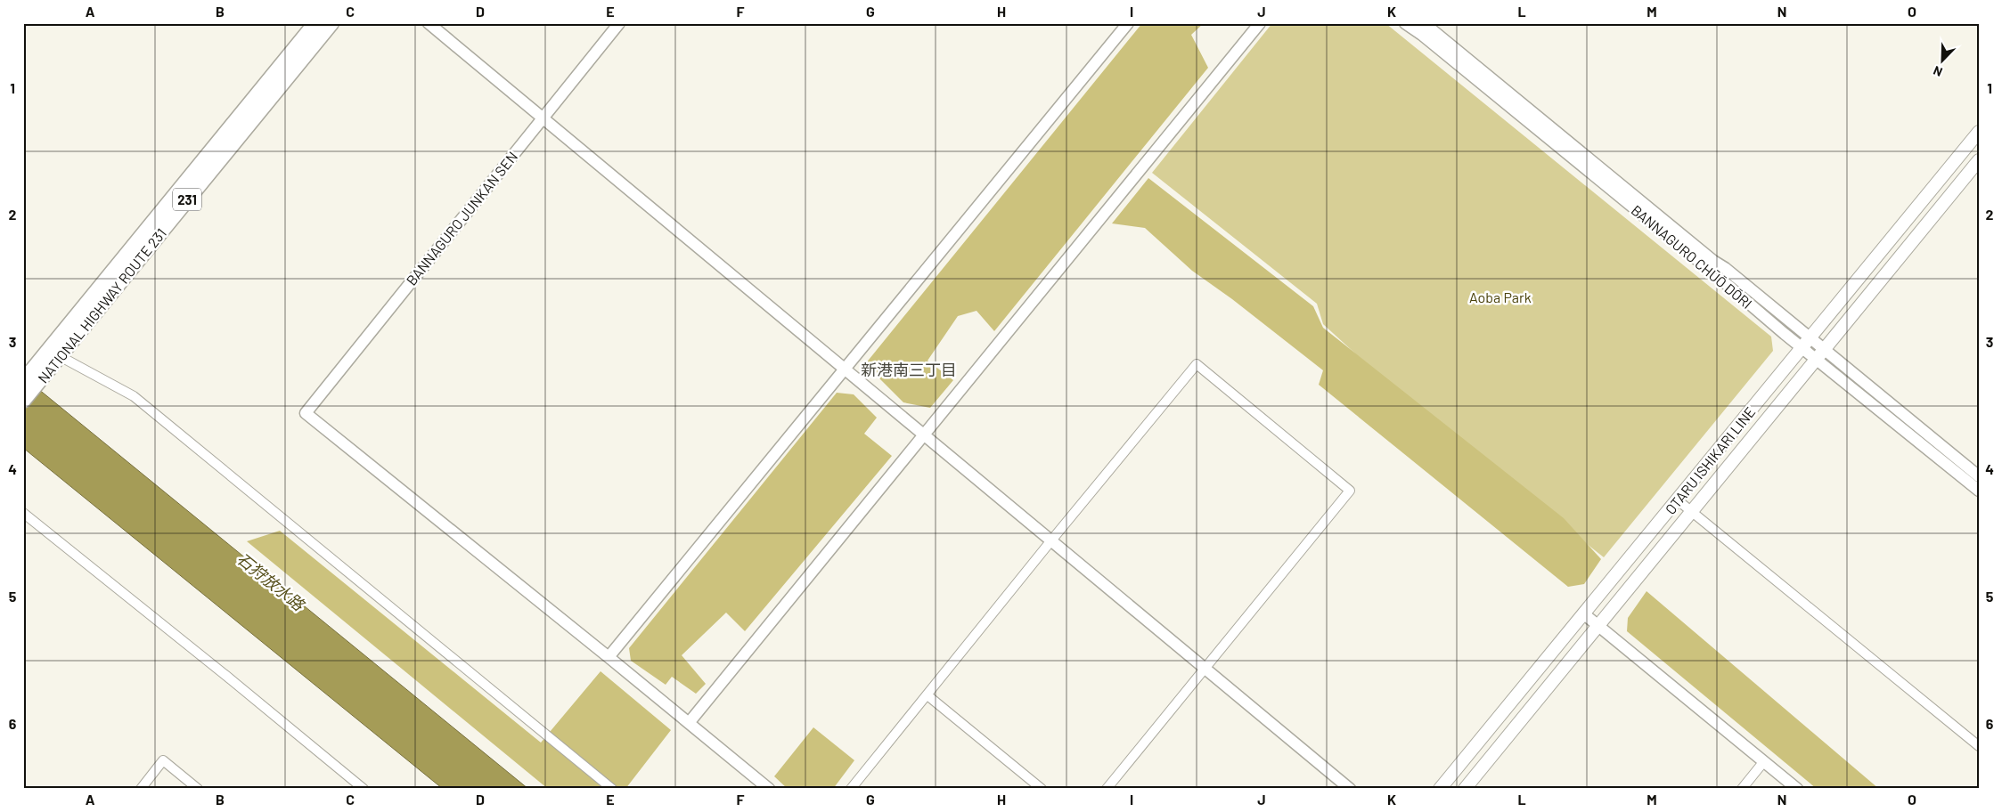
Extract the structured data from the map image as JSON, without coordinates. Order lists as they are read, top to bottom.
{
  "streets": {
    "highway": ["231", "NATIONAL HIGHWAY ROUTE 231"],
    "main road": ["OTARU ISHIKARI LINE"],
    "street": ["BANNAGURO JUNKAN SEN", "BANNAGURO CHŪŌ DŌRI"]
  },
  "crossings": [
    ["BANNAGURO CHŪŌ DŌRI", "OTARU ISHIKARI LINE"]
  ],
  "districts": ["新港南三丁目"],
  "water": ["石狩放水路"],
  "parks": ["Aoba Park"],
  "north": "bottom left",
  "grid": {
    "columns": [
      "A",
      "B",
      "C",
      "D",
      "E",
      "F",
      "G",
      "H",
      "I",
      "J",
      "K",
      "L",
      "M",
      "N",
      "O"
    ],
    "rows": [
      "1",
      "2",
      "3",
      "4",
      "5",
      "6"
    ]
  }
}
